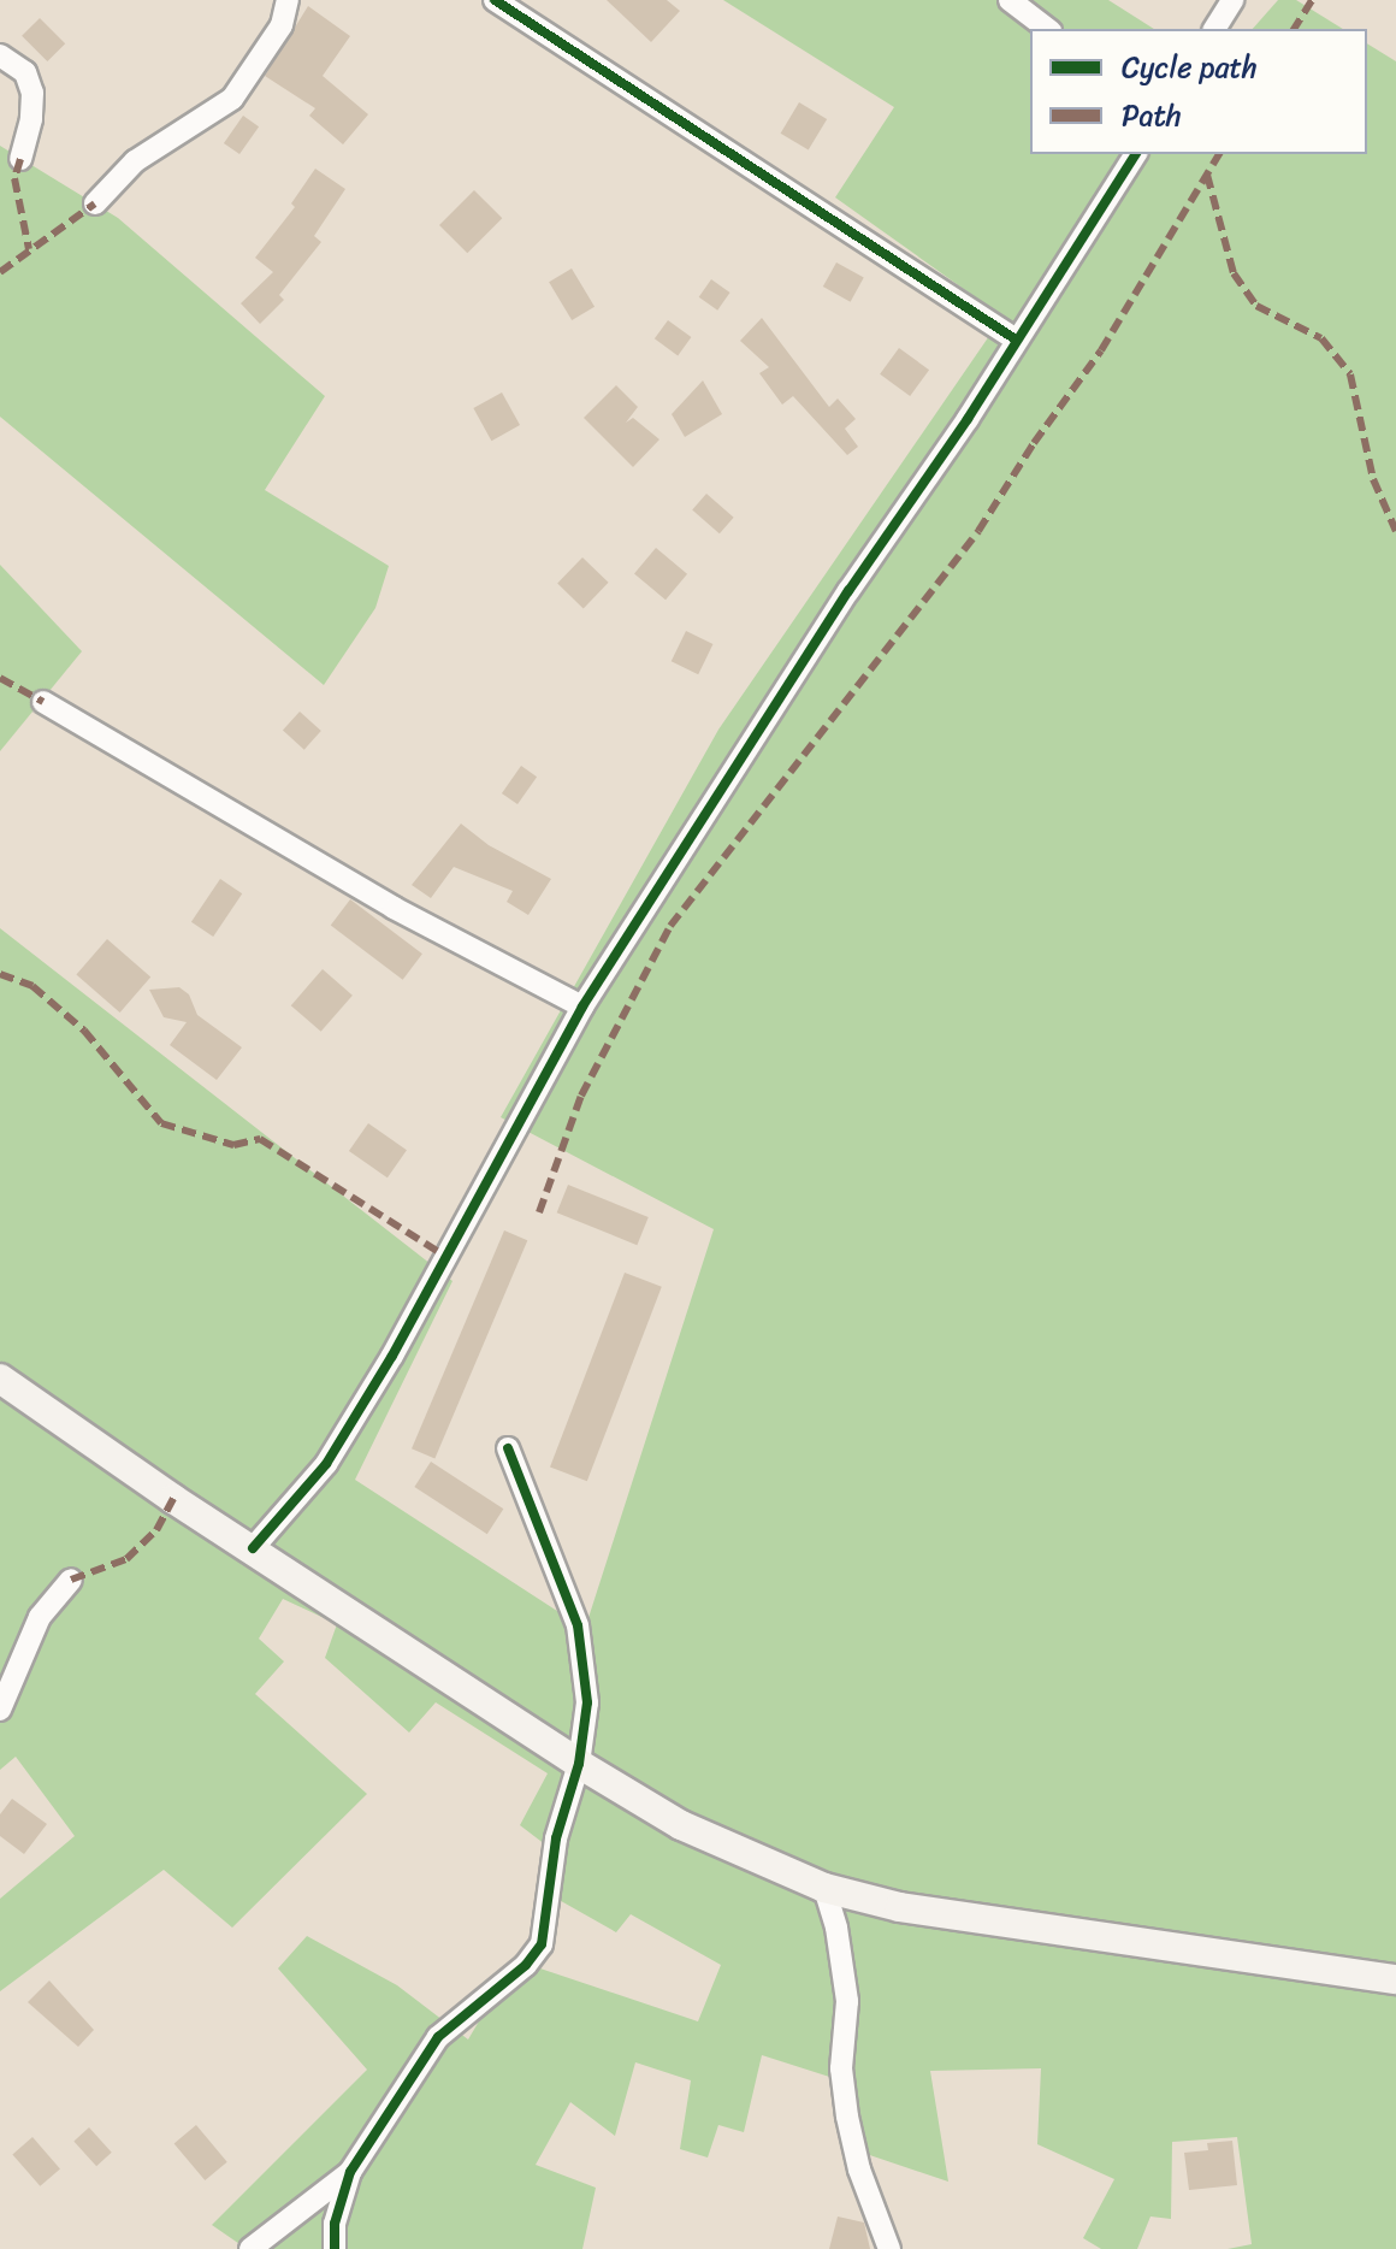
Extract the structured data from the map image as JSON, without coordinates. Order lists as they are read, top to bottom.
{
  "legend": ["Cycle path", "Path"]
}
